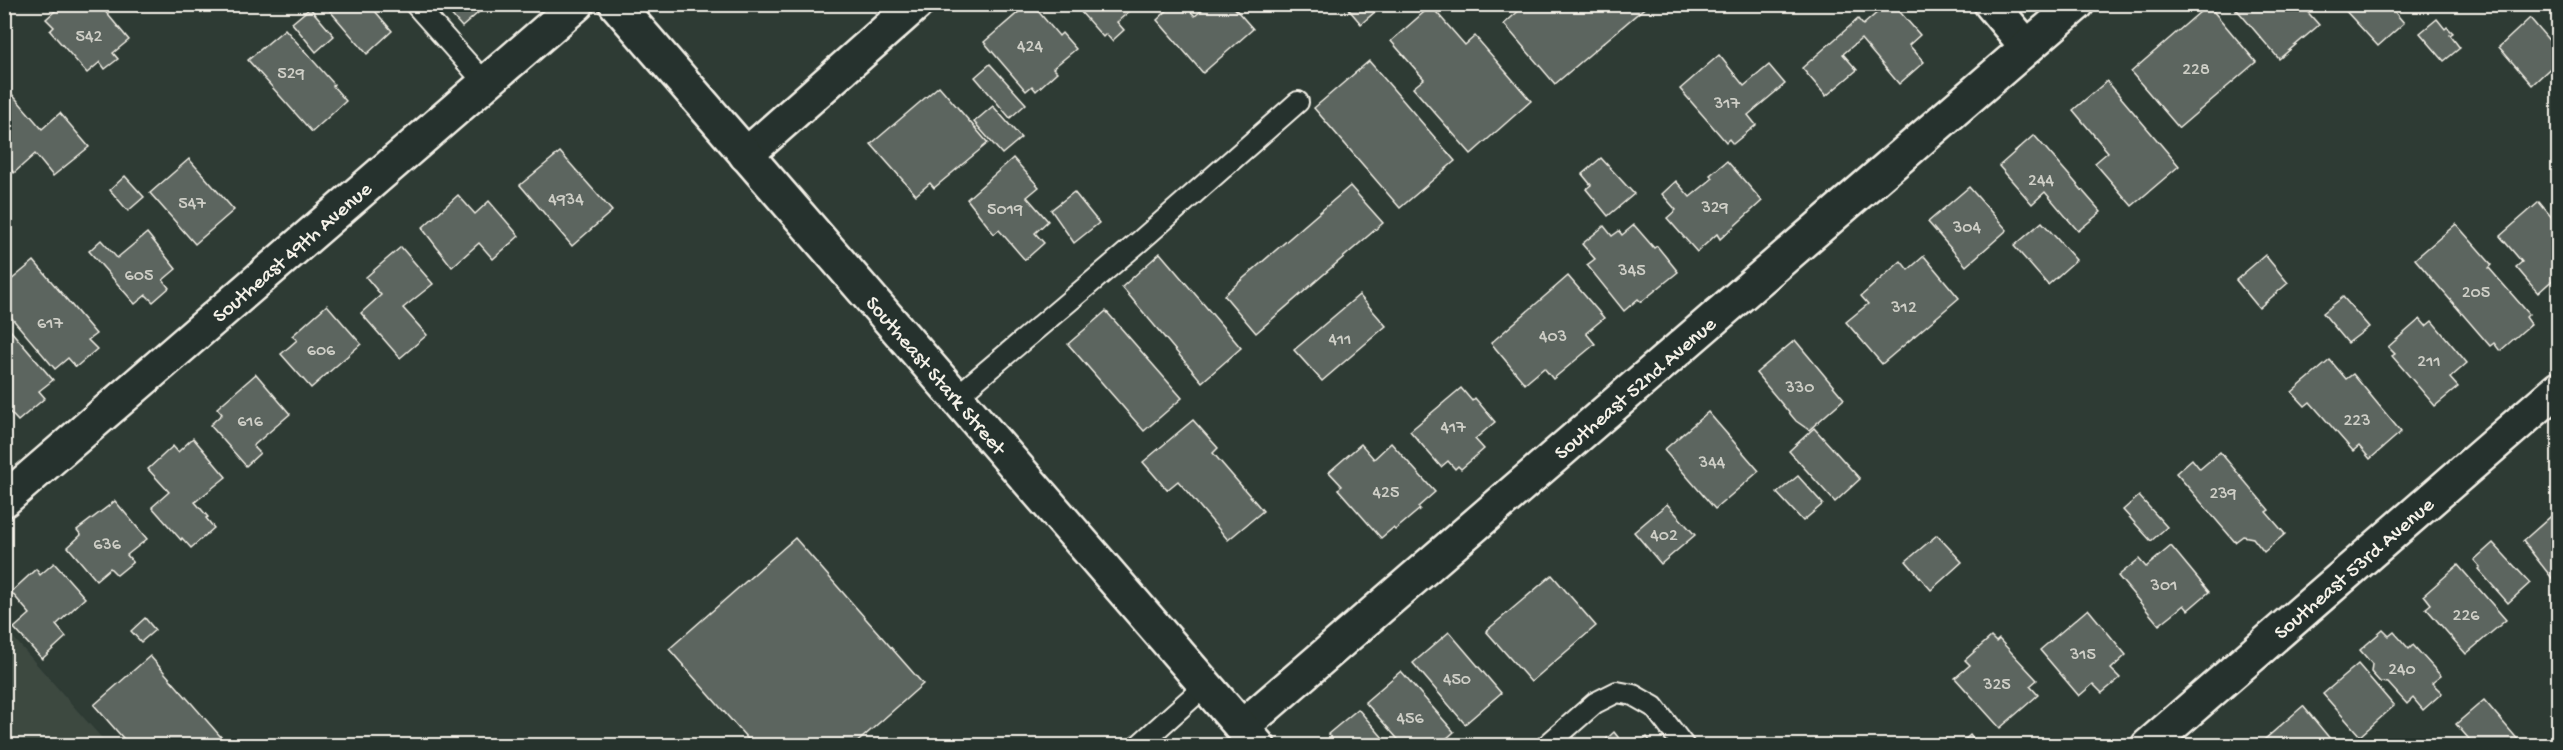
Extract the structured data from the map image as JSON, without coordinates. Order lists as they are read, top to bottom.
{
  "streets": {
    "street": [
      "Southeast 49th Avenue",
      "Southeast Stark Street",
      "Southeast 52nd Avenue",
      "Southeast 53rd Avenue"
    ]
  },
  "crossings": [
    ["Southeast Stark Street", "Southeast 52nd Avenue"]
  ],
  "house_numbers": [
    "542",
    "424",
    "228",
    "529",
    "317",
    "244",
    "4934",
    "547",
    "329",
    "5019",
    "304",
    "345",
    "605",
    "205",
    "312",
    "617",
    "403",
    "411",
    "606",
    "211",
    "330",
    "223",
    "616",
    "417",
    "344",
    "425",
    "239",
    "402",
    "636",
    "301",
    "226",
    "315",
    "240",
    "450",
    "325",
    "456"
  ]
}
